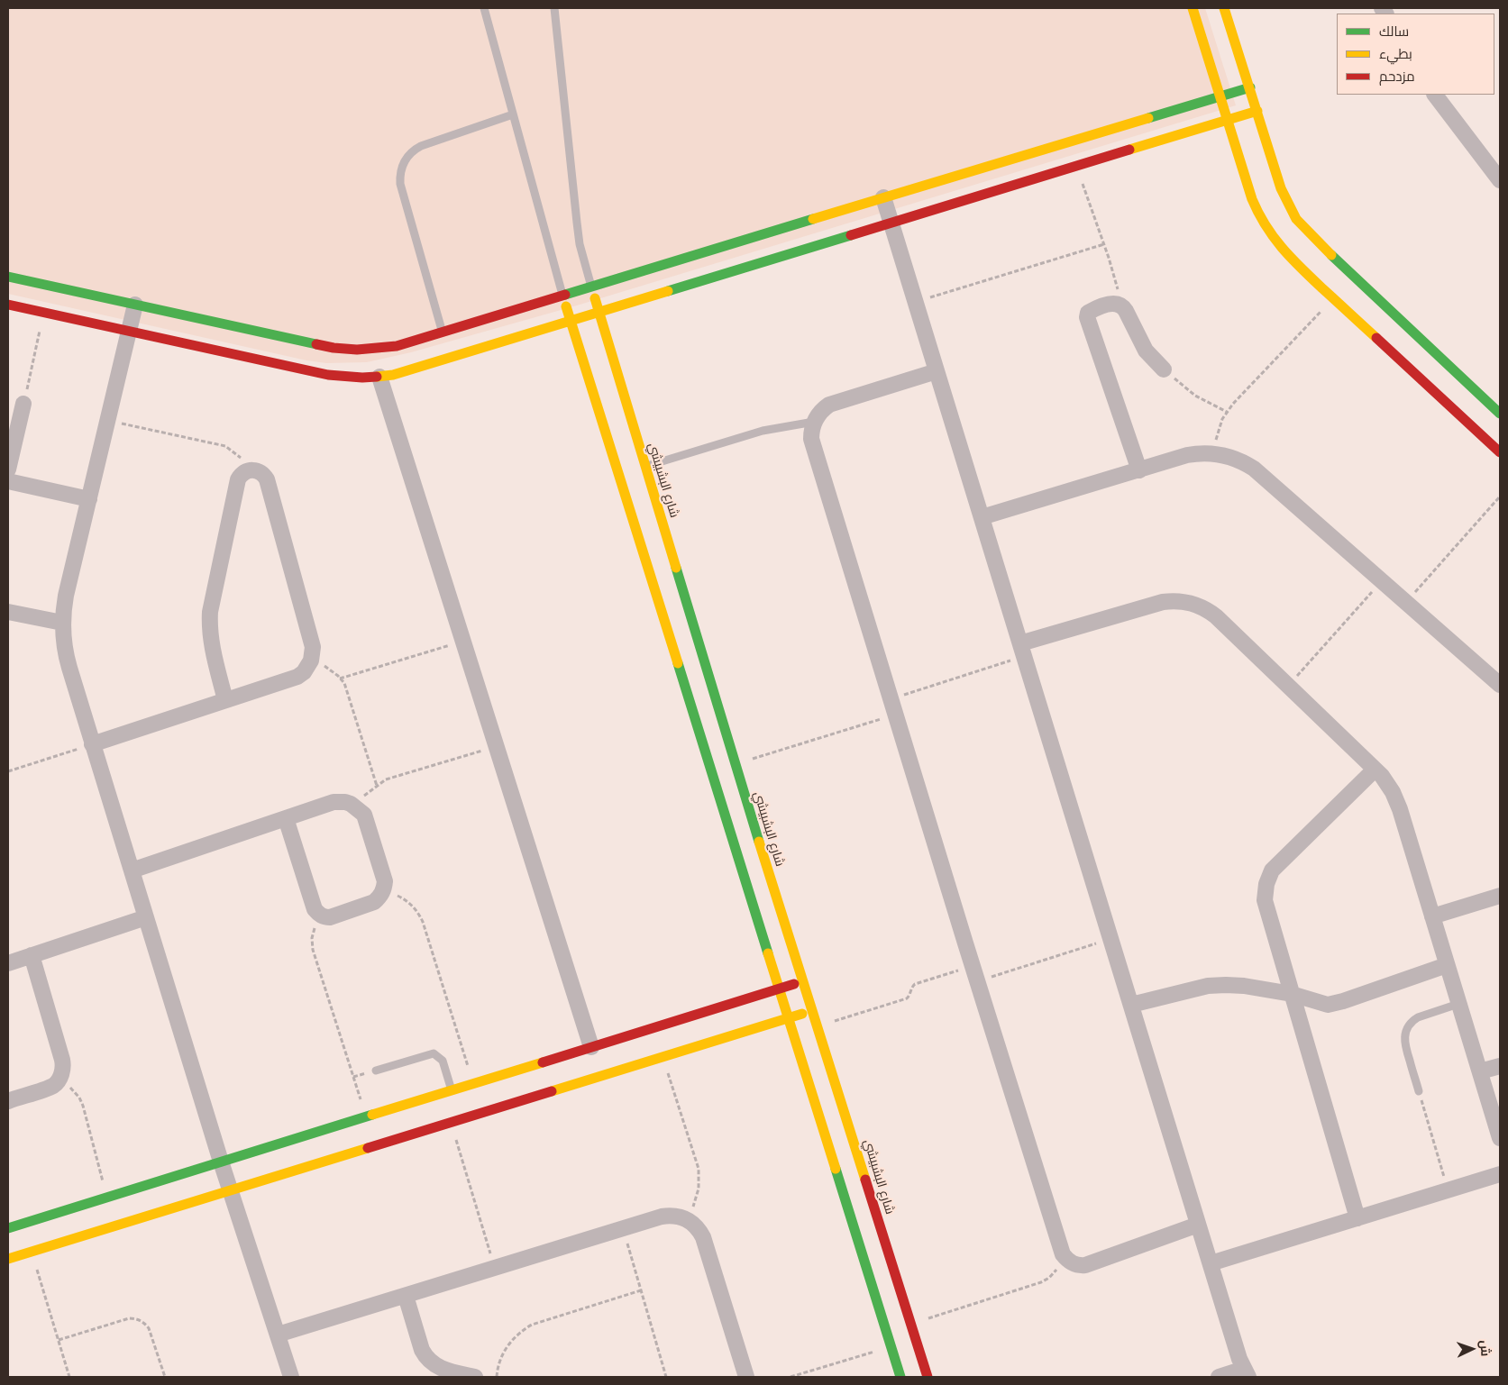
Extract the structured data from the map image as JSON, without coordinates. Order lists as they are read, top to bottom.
{
  "streets": {
    "street": ["شارع البشبيشي"]
  },
  "legend": ["سالك", "بطيء", "مزدحم"],
  "north": "right"
}
